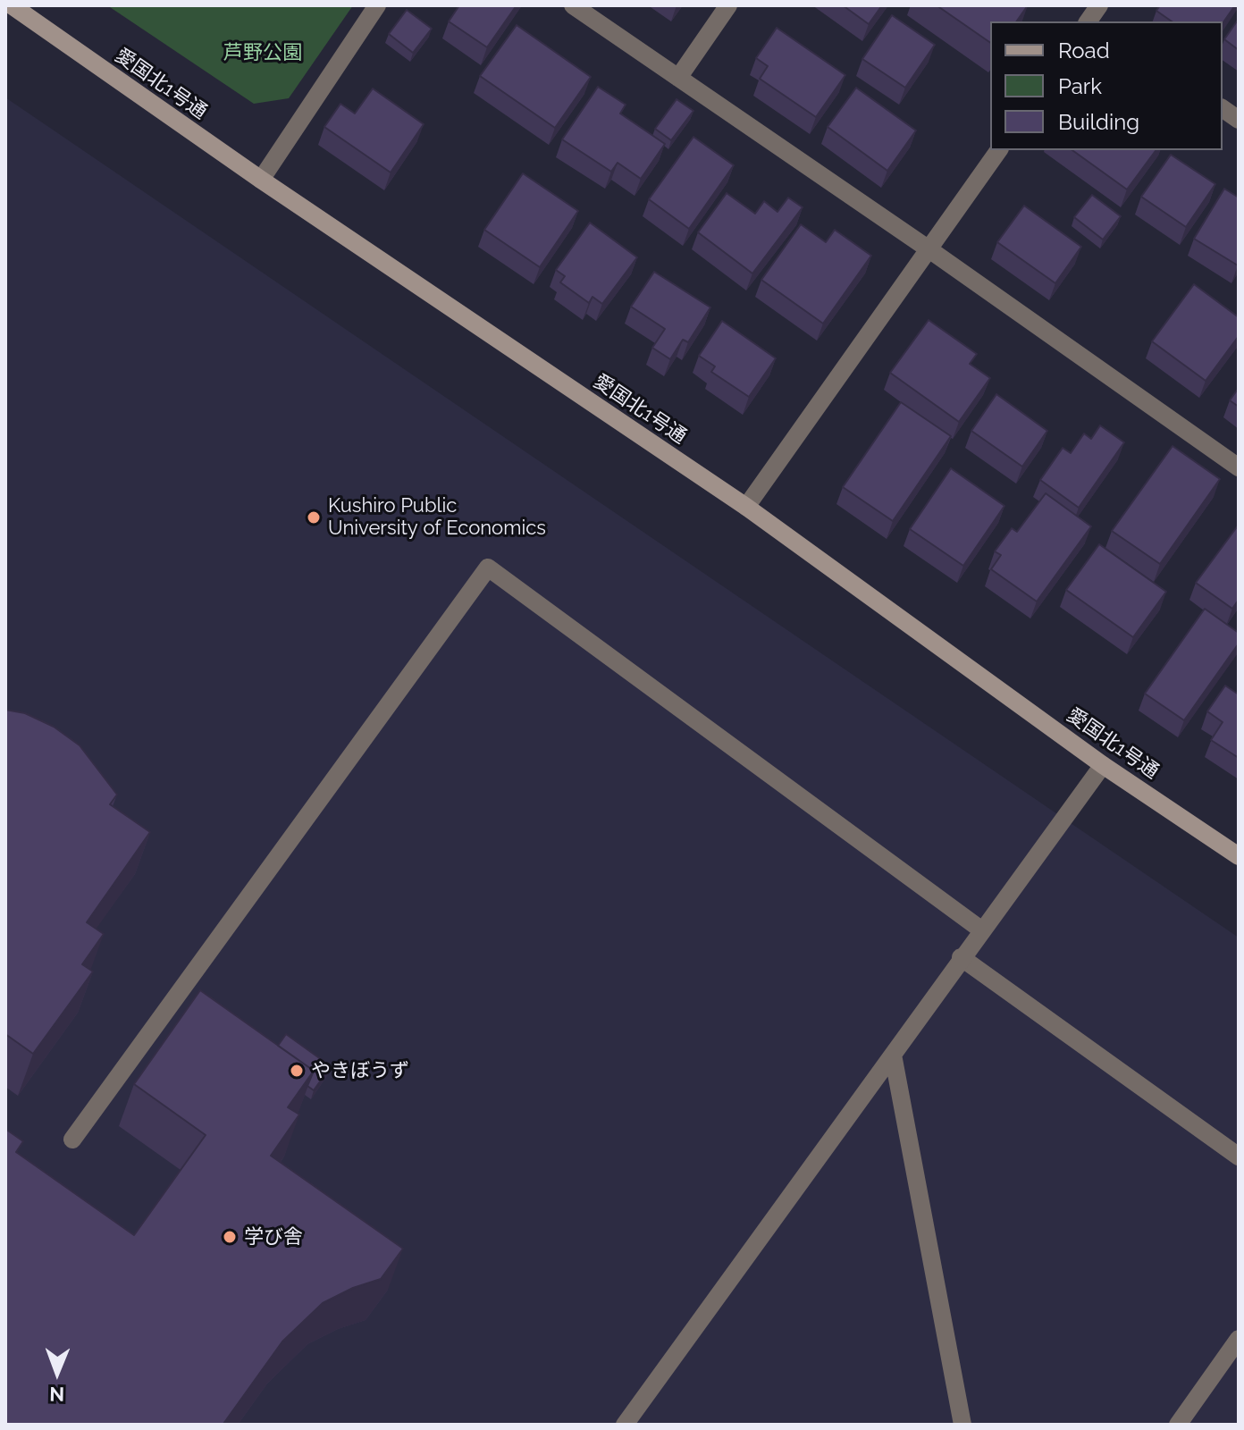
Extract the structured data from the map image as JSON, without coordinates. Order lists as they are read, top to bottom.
{
  "streets": {
    "street": ["愛国北1号通"]
  },
  "parks": ["芦野公園"],
  "places": ["Kushiro Public University of Economics", "やきぼうず", "学び舎"],
  "legend": ["Road", "Park", "Building"],
  "north": "bottom"
}
